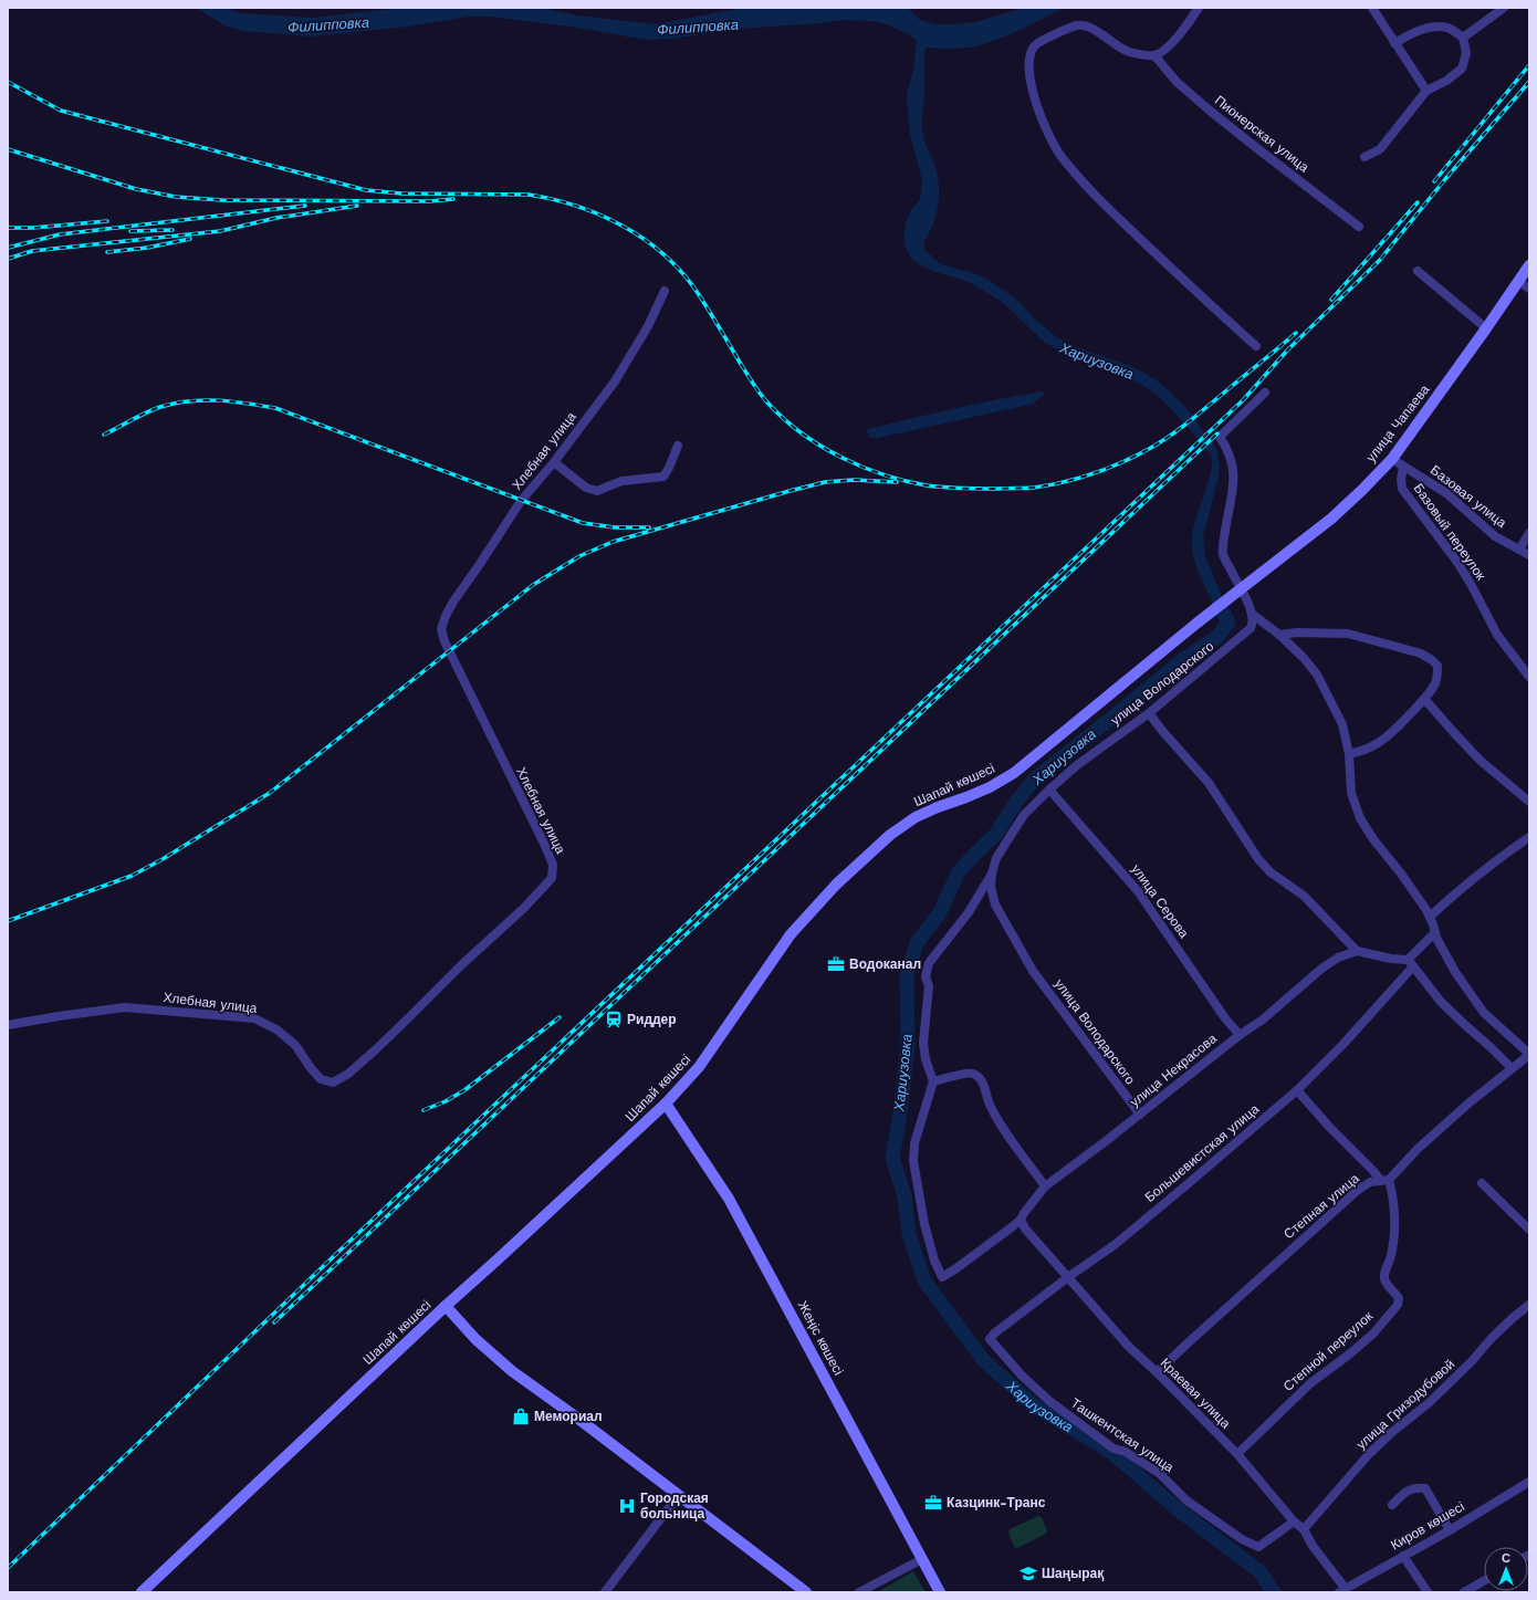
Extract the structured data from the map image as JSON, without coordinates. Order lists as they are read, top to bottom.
{
  "streets": {
    "street": [
      "Пионерская улица",
      "улица Чапаева",
      "Хлебная улица",
      "Базовая улица",
      "Базовый переулок",
      "улица Володарского",
      "Шапай көшесі",
      "улица Серова",
      "улица Некрасова",
      "Большевистская улица",
      "Степная улица",
      "Жеңіс көшесі",
      "Степной переулок",
      "Краевая улица",
      "улица Гризодубовой",
      "Ташкентская улица",
      "Киров көшесі"
    ]
  },
  "crossings": [
    ["улица Чапаева", "Базовая улица"],
    ["улица Чапаева", "Шапай көшесі"],
    ["Базовая улица", "Базовый переулок"],
    ["улица Володарского", "улица Серова"],
    ["улица Володарского", "улица Некрасова"],
    ["Шапай көшесі", "Жеңіс көшесі"],
    ["улица Серова", "улица Некрасова"],
    ["улица Некрасова", "Краевая улица"],
    ["Большевистская улица", "Краевая улица"],
    ["Большевистская улица", "Ташкентская улица"],
    ["Степная улица", "Степной переулок"],
    ["Степная улица", "Краевая улица"],
    ["Степной переулок", "Краевая улица"],
    ["Краевая улица", "улица Гризодубовой"],
    ["Краевая улица", "Ташкентская улица"],
    ["Краевая улица", "Киров көшесі"]
  ],
  "water": ["Филипповка", "Хариузовка"],
  "places": {
    "office": ["Водоканал", "Казцинк-Транс"],
    "station": ["Риддер"],
    "shop": ["Мемориал"],
    "hospital": ["Городская больница"],
    "school or university": ["Шаңырақ"]
  },
  "north": "top"
}
